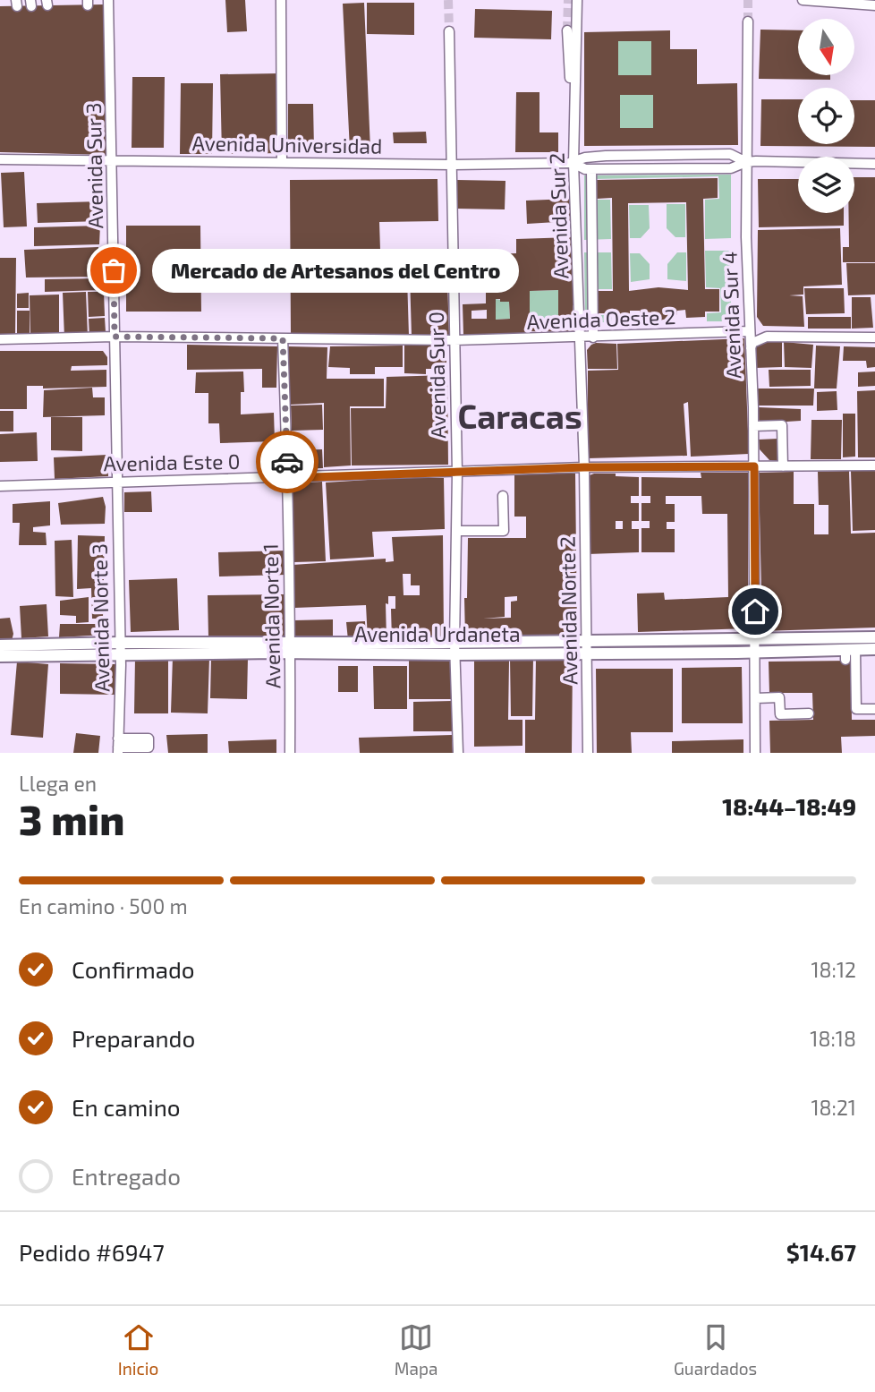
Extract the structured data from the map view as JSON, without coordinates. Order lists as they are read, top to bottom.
{
  "streets": {
    "main road": ["Avenida Urdaneta"],
    "street": [
      "Avenida Universidad",
      "Avenida Sur 3",
      "Avenida Sur 2",
      "Avenida Sur 4",
      "Avenida Oeste 2",
      "Avenida Sur 0",
      "Avenida Este 0",
      "Avenida Norte 2",
      "Avenida Norte 1",
      "Avenida Norte 3"
    ]
  },
  "crossings": [
    ["Avenida Universidad", "Avenida Sur 3"],
    ["Avenida Universidad", "Avenida Sur 2"],
    ["Avenida Universidad", "Avenida Sur 4"],
    ["Avenida Universidad", "Avenida Sur 0"],
    ["Avenida Sur 3", "Avenida Oeste 2"],
    ["Avenida Sur 3", "Avenida Este 0"],
    ["Avenida Sur 3", "Avenida Norte 3"],
    ["Avenida Sur 2", "Avenida Oeste 2"],
    ["Avenida Sur 2", "Avenida Este 0"],
    ["Avenida Sur 2", "Avenida Norte 2"],
    ["Avenida Sur 4", "Avenida Oeste 2"],
    ["Avenida Sur 4", "Avenida Este 0"],
    ["Avenida Sur 4", "Avenida Urdaneta"],
    ["Avenida Oeste 2", "Avenida Sur 0"],
    ["Avenida Oeste 2", "Avenida Norte 1"],
    ["Avenida Sur 0", "Avenida Este 0"],
    ["Avenida Sur 0", "Avenida Urdaneta"],
    ["Avenida Este 0", "Avenida Norte 2"],
    ["Avenida Este 0", "Avenida Norte 1"],
    ["Avenida Este 0", "Avenida Norte 3"],
    ["Avenida Norte 2", "Avenida Urdaneta"],
    ["Avenida Norte 1", "Avenida Urdaneta"],
    ["Avenida Norte 3", "Avenida Urdaneta"]
  ],
  "districts": ["Caracas"],
  "places": ["Mercado de Artesanos del Centro"],
  "north": "bottom",
  "page": {
    "bubble": "Mercado de Artesanos del Centro",
    "heading": ["3 min", "Llega en", "18:44–18:49"],
    "panel": ["Pedido #6947", "$14.67"],
    "bar": "En camino · 500 m",
    "list": [
      ["Confirmado", "18:12"],
      ["Preparando", "18:18"],
      ["En camino", "18:21"],
      "Entregado"
    ],
    "tabs": ["Inicio", "Mapa", "Guardados"]
  }
}
